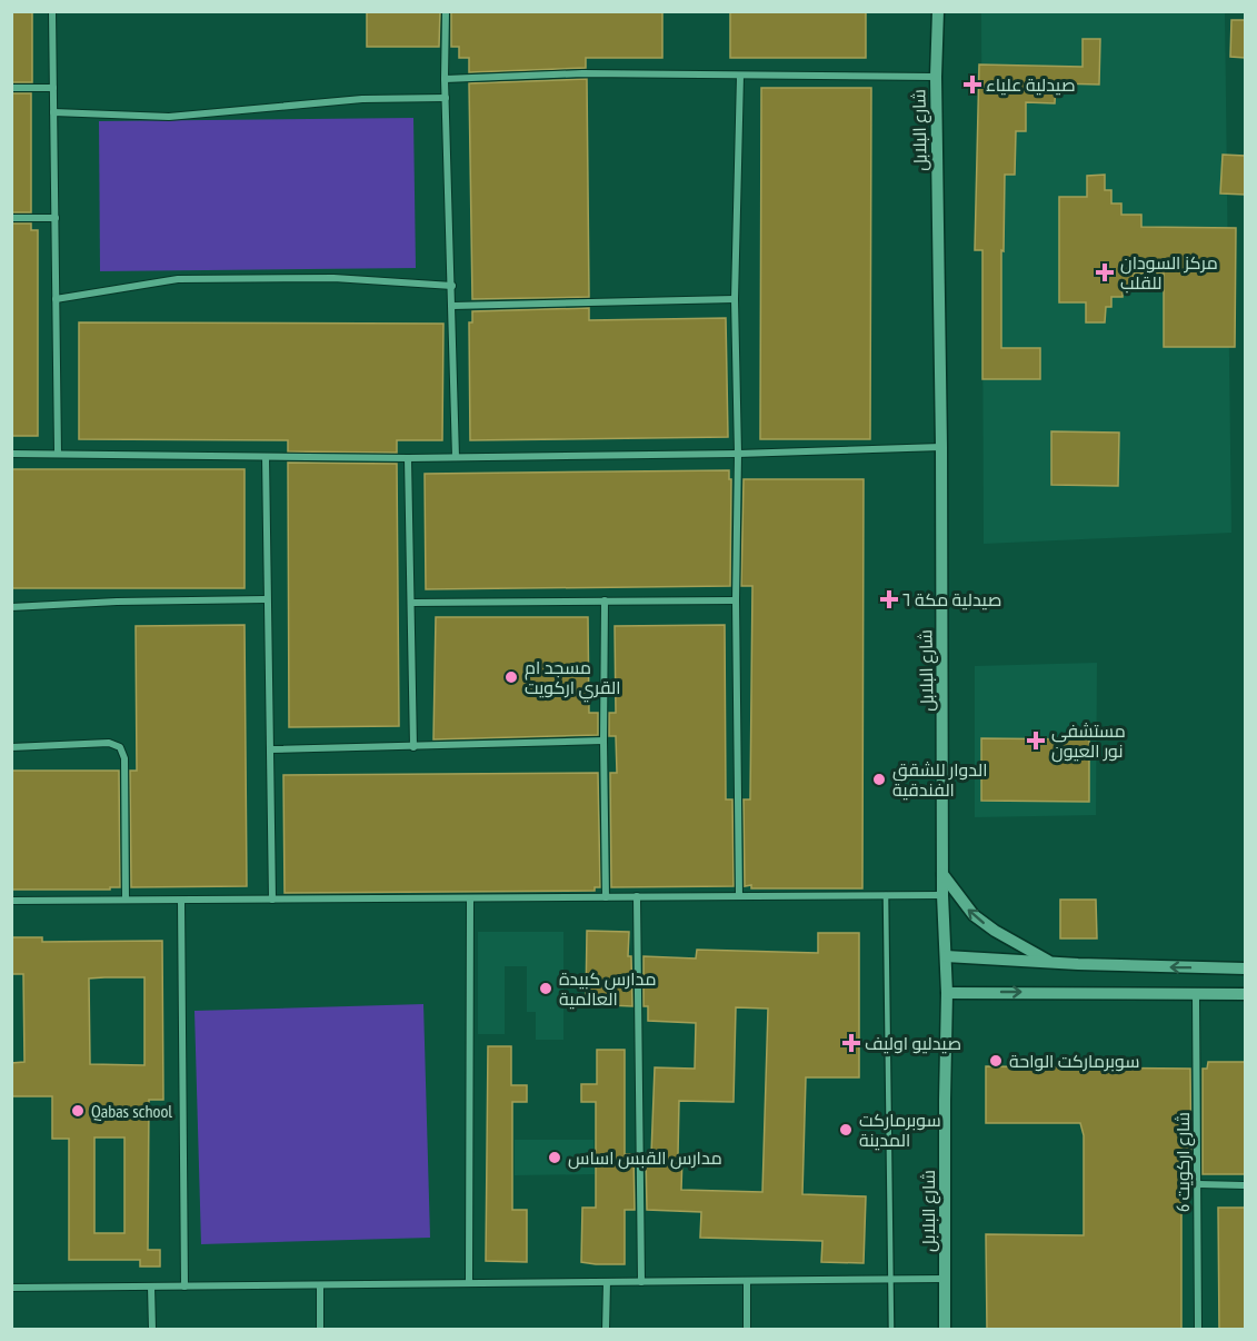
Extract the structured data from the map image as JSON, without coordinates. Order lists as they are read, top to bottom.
{
  "streets": {
    "street": ["شارع البلابل", "شارع اركويت 6"]
  },
  "places": {
    "health": [
      "صيدلية علياء",
      "مركز السودان للقلب",
      "صيدلية مكة ٦",
      "مستشفى نور العيون",
      "صيدليو اوليف"
    ],
    "other": [
      "مسجد ام القري اركويت",
      "الدوار للشقق الفندقية",
      "مدارس كبيدة العالمية",
      "سوبرماركت الواحة",
      "Qabas school",
      "سوبرماركت المدينة",
      "مدارس القبس اساس"
    ]
  }
}
